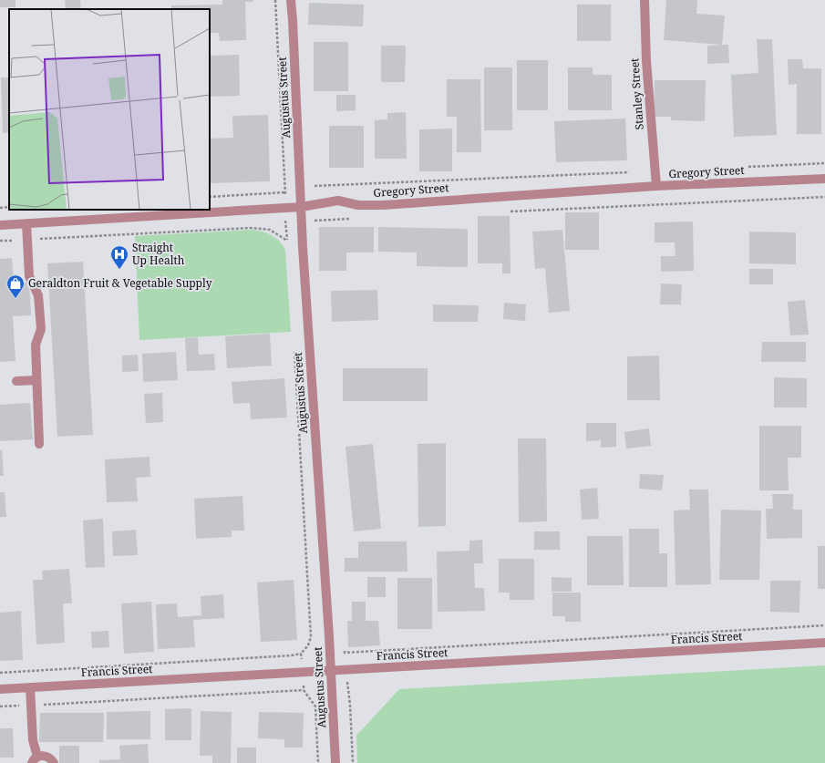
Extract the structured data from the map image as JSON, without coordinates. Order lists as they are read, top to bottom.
{
  "streets": {
    "street": [
      "Stanley Street",
      "Augustus Street",
      "Gregory Street",
      "Francis Street"
    ]
  },
  "crossings": [
    ["Stanley Street", "Gregory Street"],
    ["Augustus Street", "Gregory Street"],
    ["Augustus Street", "Francis Street"]
  ],
  "places": {
    "hospital": ["Straight Up Health"],
    "shop": ["Geraldton Fruit & Vegetable Supply"]
  }
}
